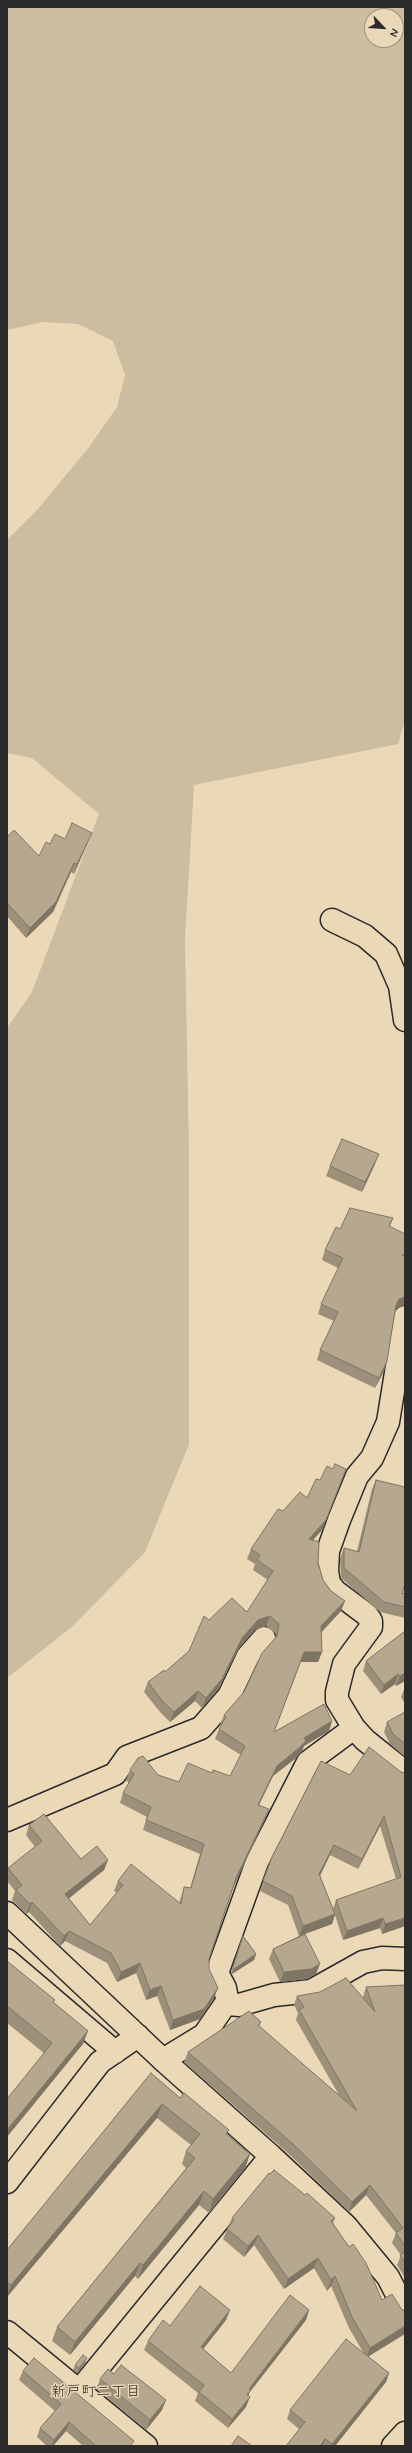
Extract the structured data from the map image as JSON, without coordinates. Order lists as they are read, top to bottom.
{
  "districts": ["新戸町二丁目"],
  "north": "bottom right"
}
